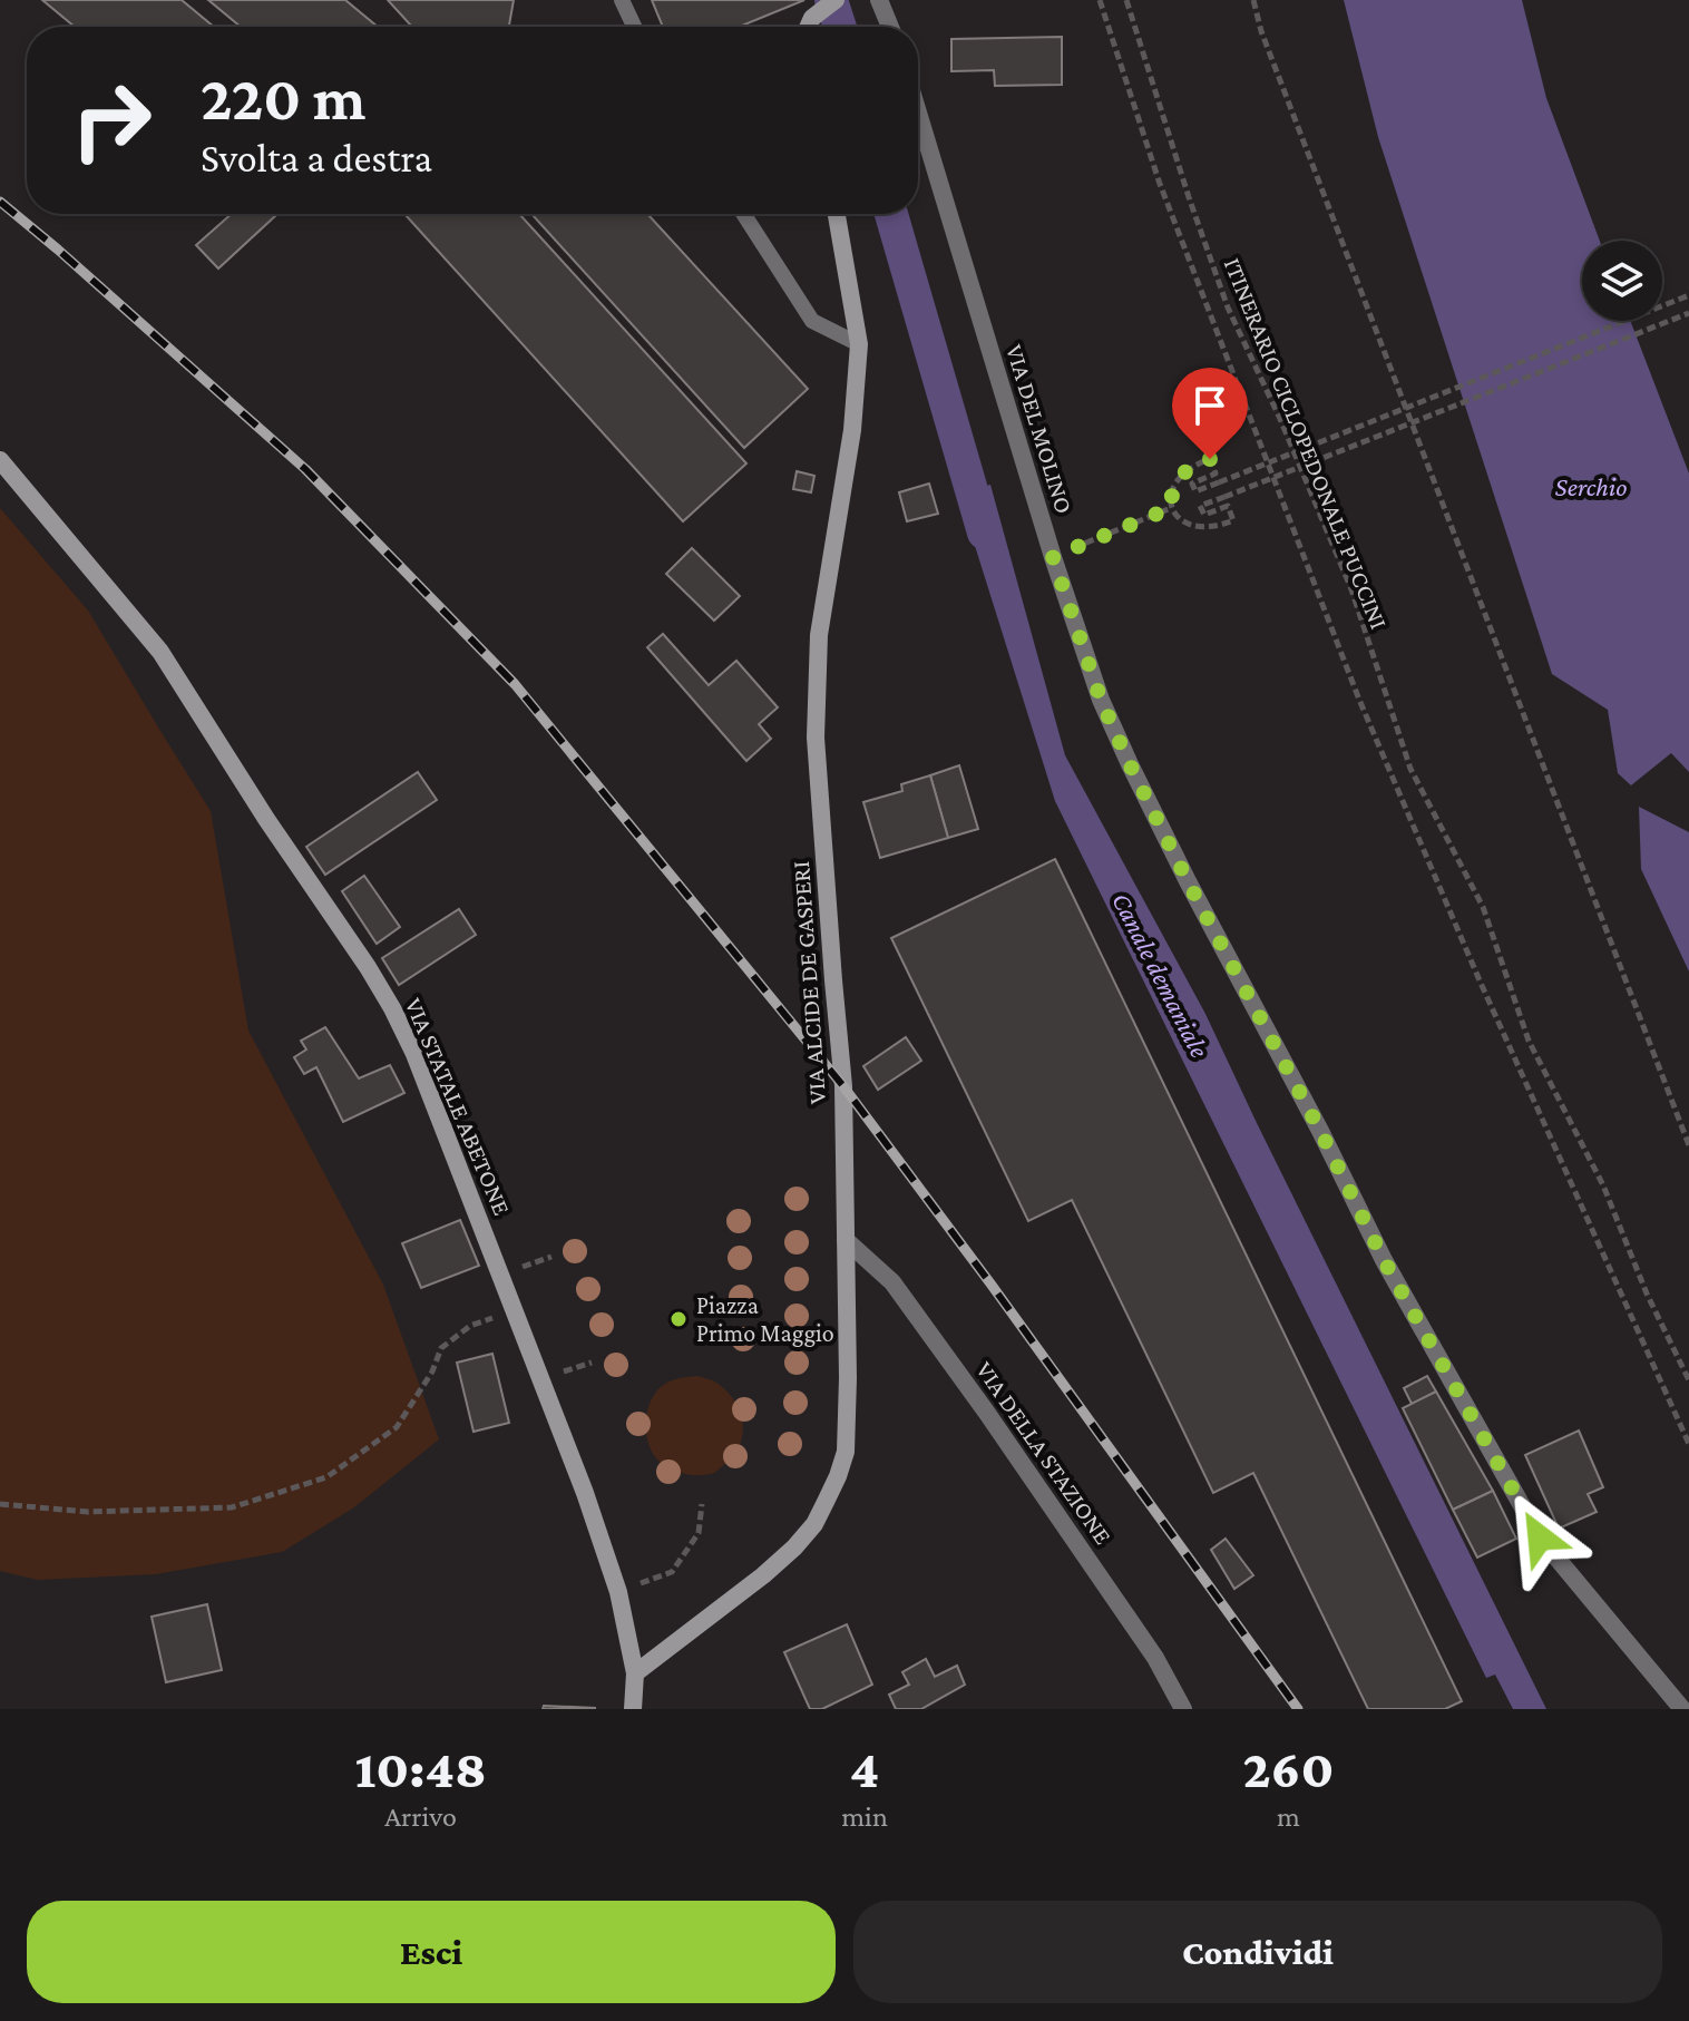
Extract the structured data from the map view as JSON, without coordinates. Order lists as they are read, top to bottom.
{
  "streets": {
    "street": [
      "VIA DEL MOLINO",
      "VIA ALCIDE DE GASPERI",
      "VIA STATALE ABETONE",
      "VIA DELLA STAZIONE"
    ],
    "path": ["ITINERARIO CICLOPEDONALE PUCCINI"]
  },
  "crossings": [
    ["VIA ALCIDE DE GASPERI", "VIA STATALE ABETONE"],
    ["VIA ALCIDE DE GASPERI", "VIA DELLA STAZIONE"]
  ],
  "water": ["Serchio", "Canale demaniale"],
  "places": ["Piazza Primo Maggio"],
  "page": {
    "turn": ["220 m", "Svolta a destra"],
    "eta": [
      "10:48",
      "Arrivo",
      "4",
      "min",
      "260",
      "m"
    ],
    "buttons": ["Esci", "Condividi"]
  }
}
